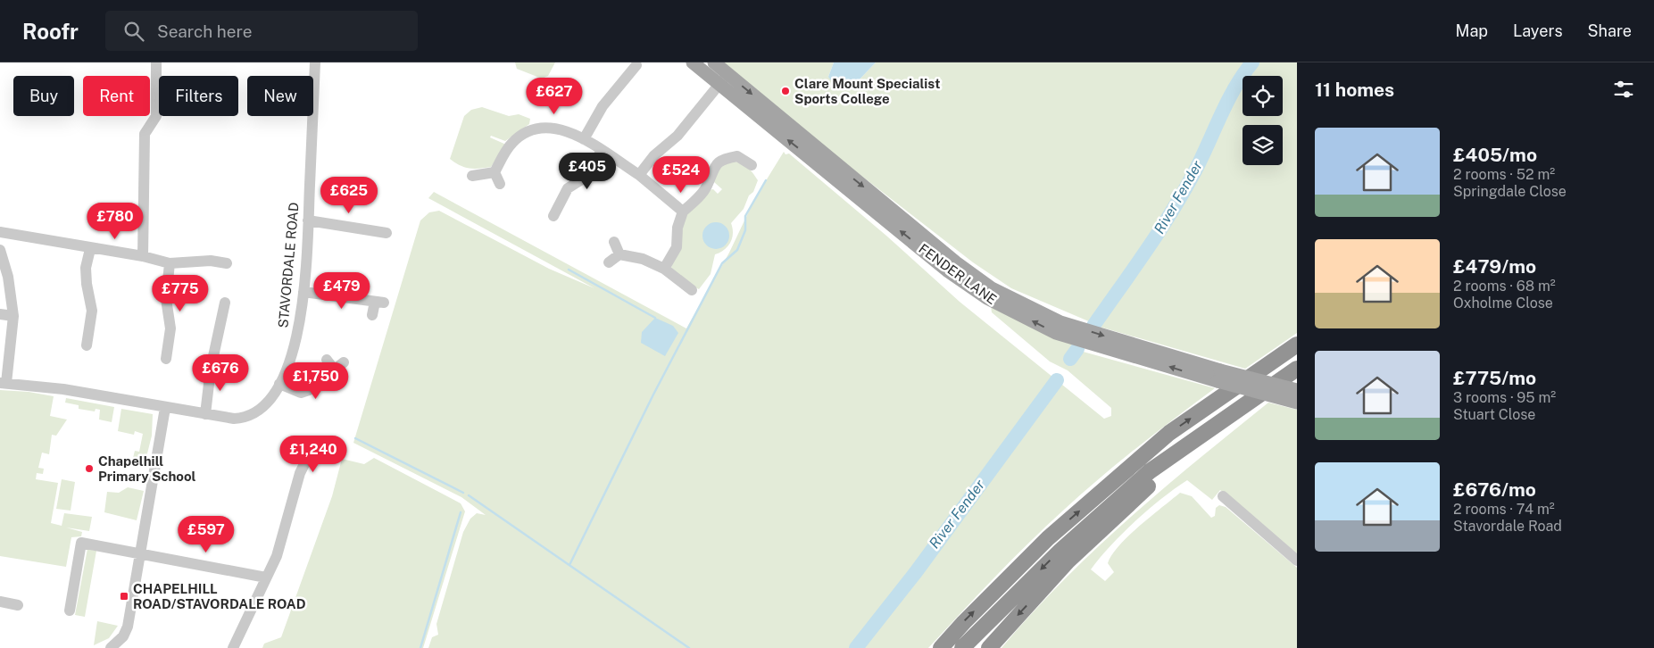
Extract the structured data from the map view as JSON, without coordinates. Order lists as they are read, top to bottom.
{
  "streets": {
    "main road": ["FENDER LANE"],
    "street": ["STAVORDALE ROAD"]
  },
  "water": ["River Fender"],
  "places": {
    "other": ["Clare Mount Specialist Sports College", "Chapelhill Primary School"],
    "transit": ["CHAPELHILL ROAD/STAVORDALE ROAD"]
  },
  "page": {
    "header": "Roofr",
    "search": "Search here",
    "nav": ["Map", "Layers", "Share"],
    "heading": "11 homes",
    "chip": [
      "Buy",
      "Rent",
      "Filters",
      "New"
    ],
    "price": [
      "£627",
      "£405",
      "£524",
      "£625",
      "£780",
      "£479",
      "£775",
      "£676",
      "£1,750",
      "£1,240",
      "£597"
    ],
    "list": [
      {
        "name": "£405/mo",
        "note": "2 rooms · 52 m² · Springdale Close"
      },
      {
        "name": "£479/mo",
        "note": "2 rooms · 68 m² · Oxholme Close"
      },
      {
        "name": "£775/mo",
        "note": "3 rooms · 95 m² · Stuart Close"
      },
      {
        "name": "£676/mo",
        "note": "2 rooms · 74 m² · Stavordale Road"
      }
    ]
  }
}
